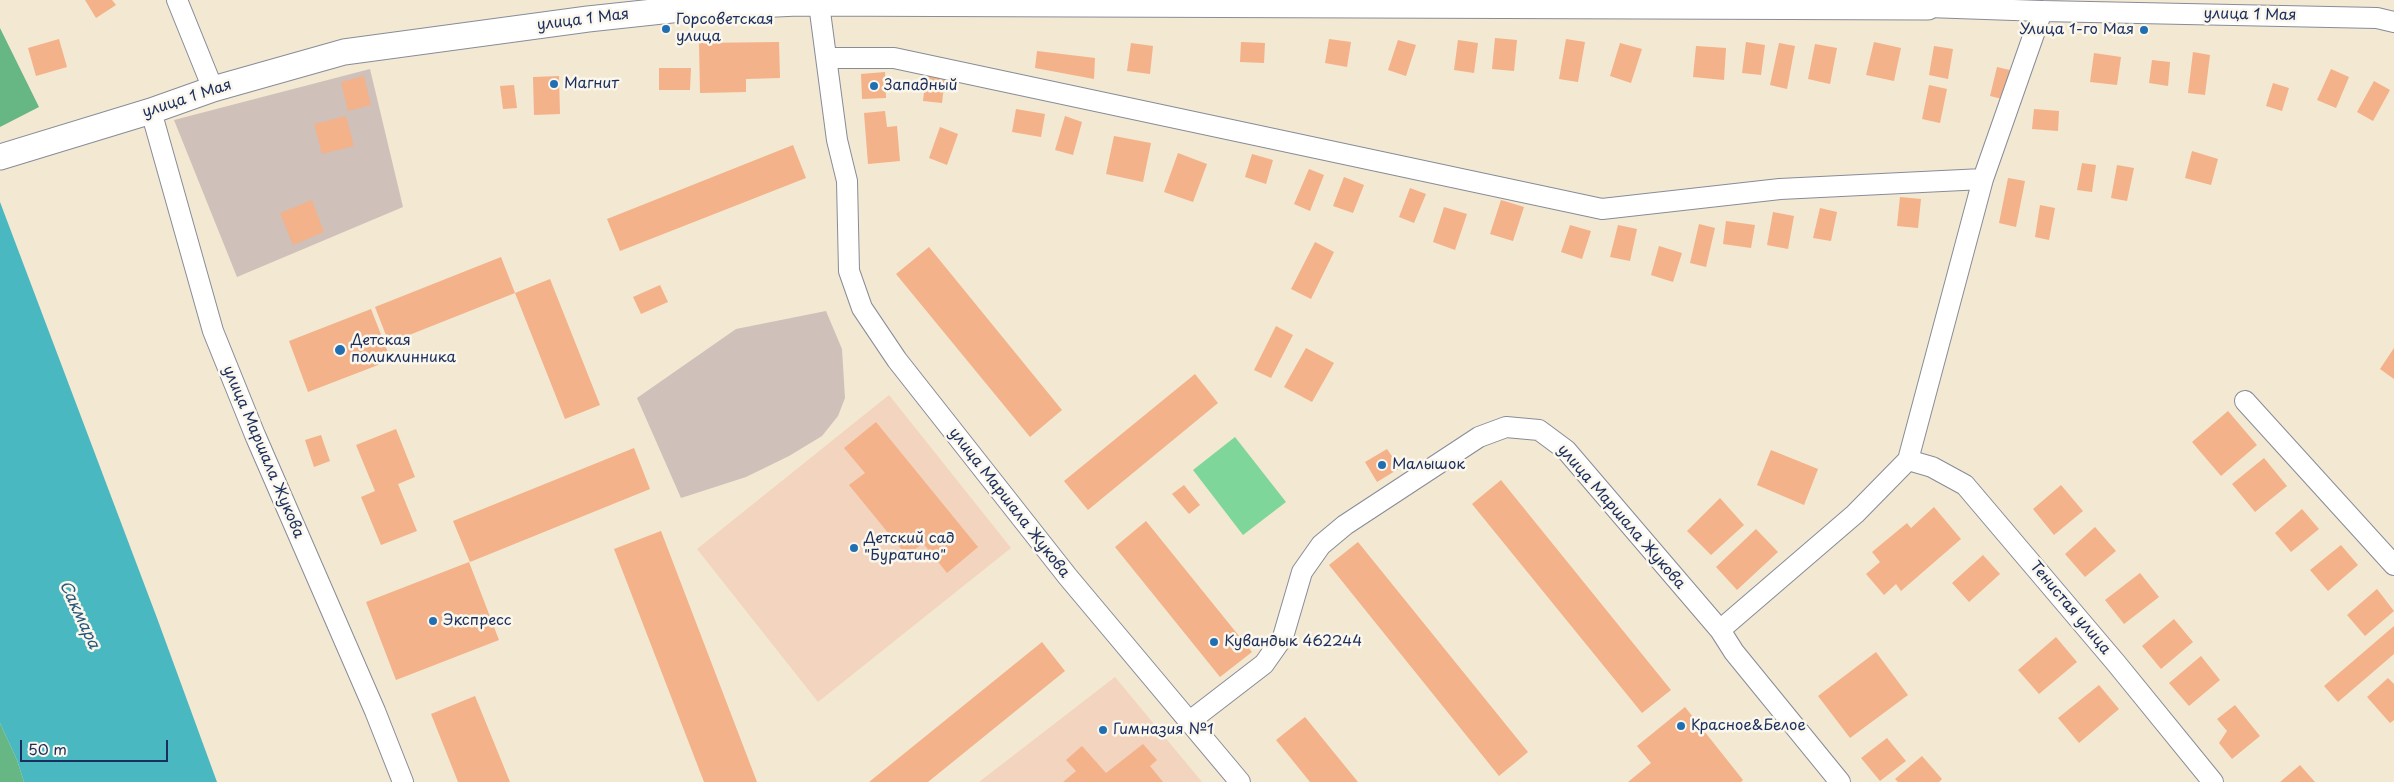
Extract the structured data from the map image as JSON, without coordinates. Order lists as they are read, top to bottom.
{
  "streets": {
    "main road": ["улица 1 Мая"],
    "street": ["улица Маршала Жукова", "Тенистая улица"]
  },
  "crossings": [
    ["улица 1 Мая", "улица Маршала Жукова"]
  ],
  "water": ["Сакмара"],
  "places": [
    "Горсоветская улица",
    "Улица 1-го Мая",
    "Магнит",
    "Западный",
    "Детская поликлинника",
    "Малышок",
    "Детский сад \"Буратино\"",
    "Экспресс",
    "Кувандык 462244",
    "Красное&Белое",
    "Гимназия №1"
  ],
  "scale_bar": "50 m"
}
